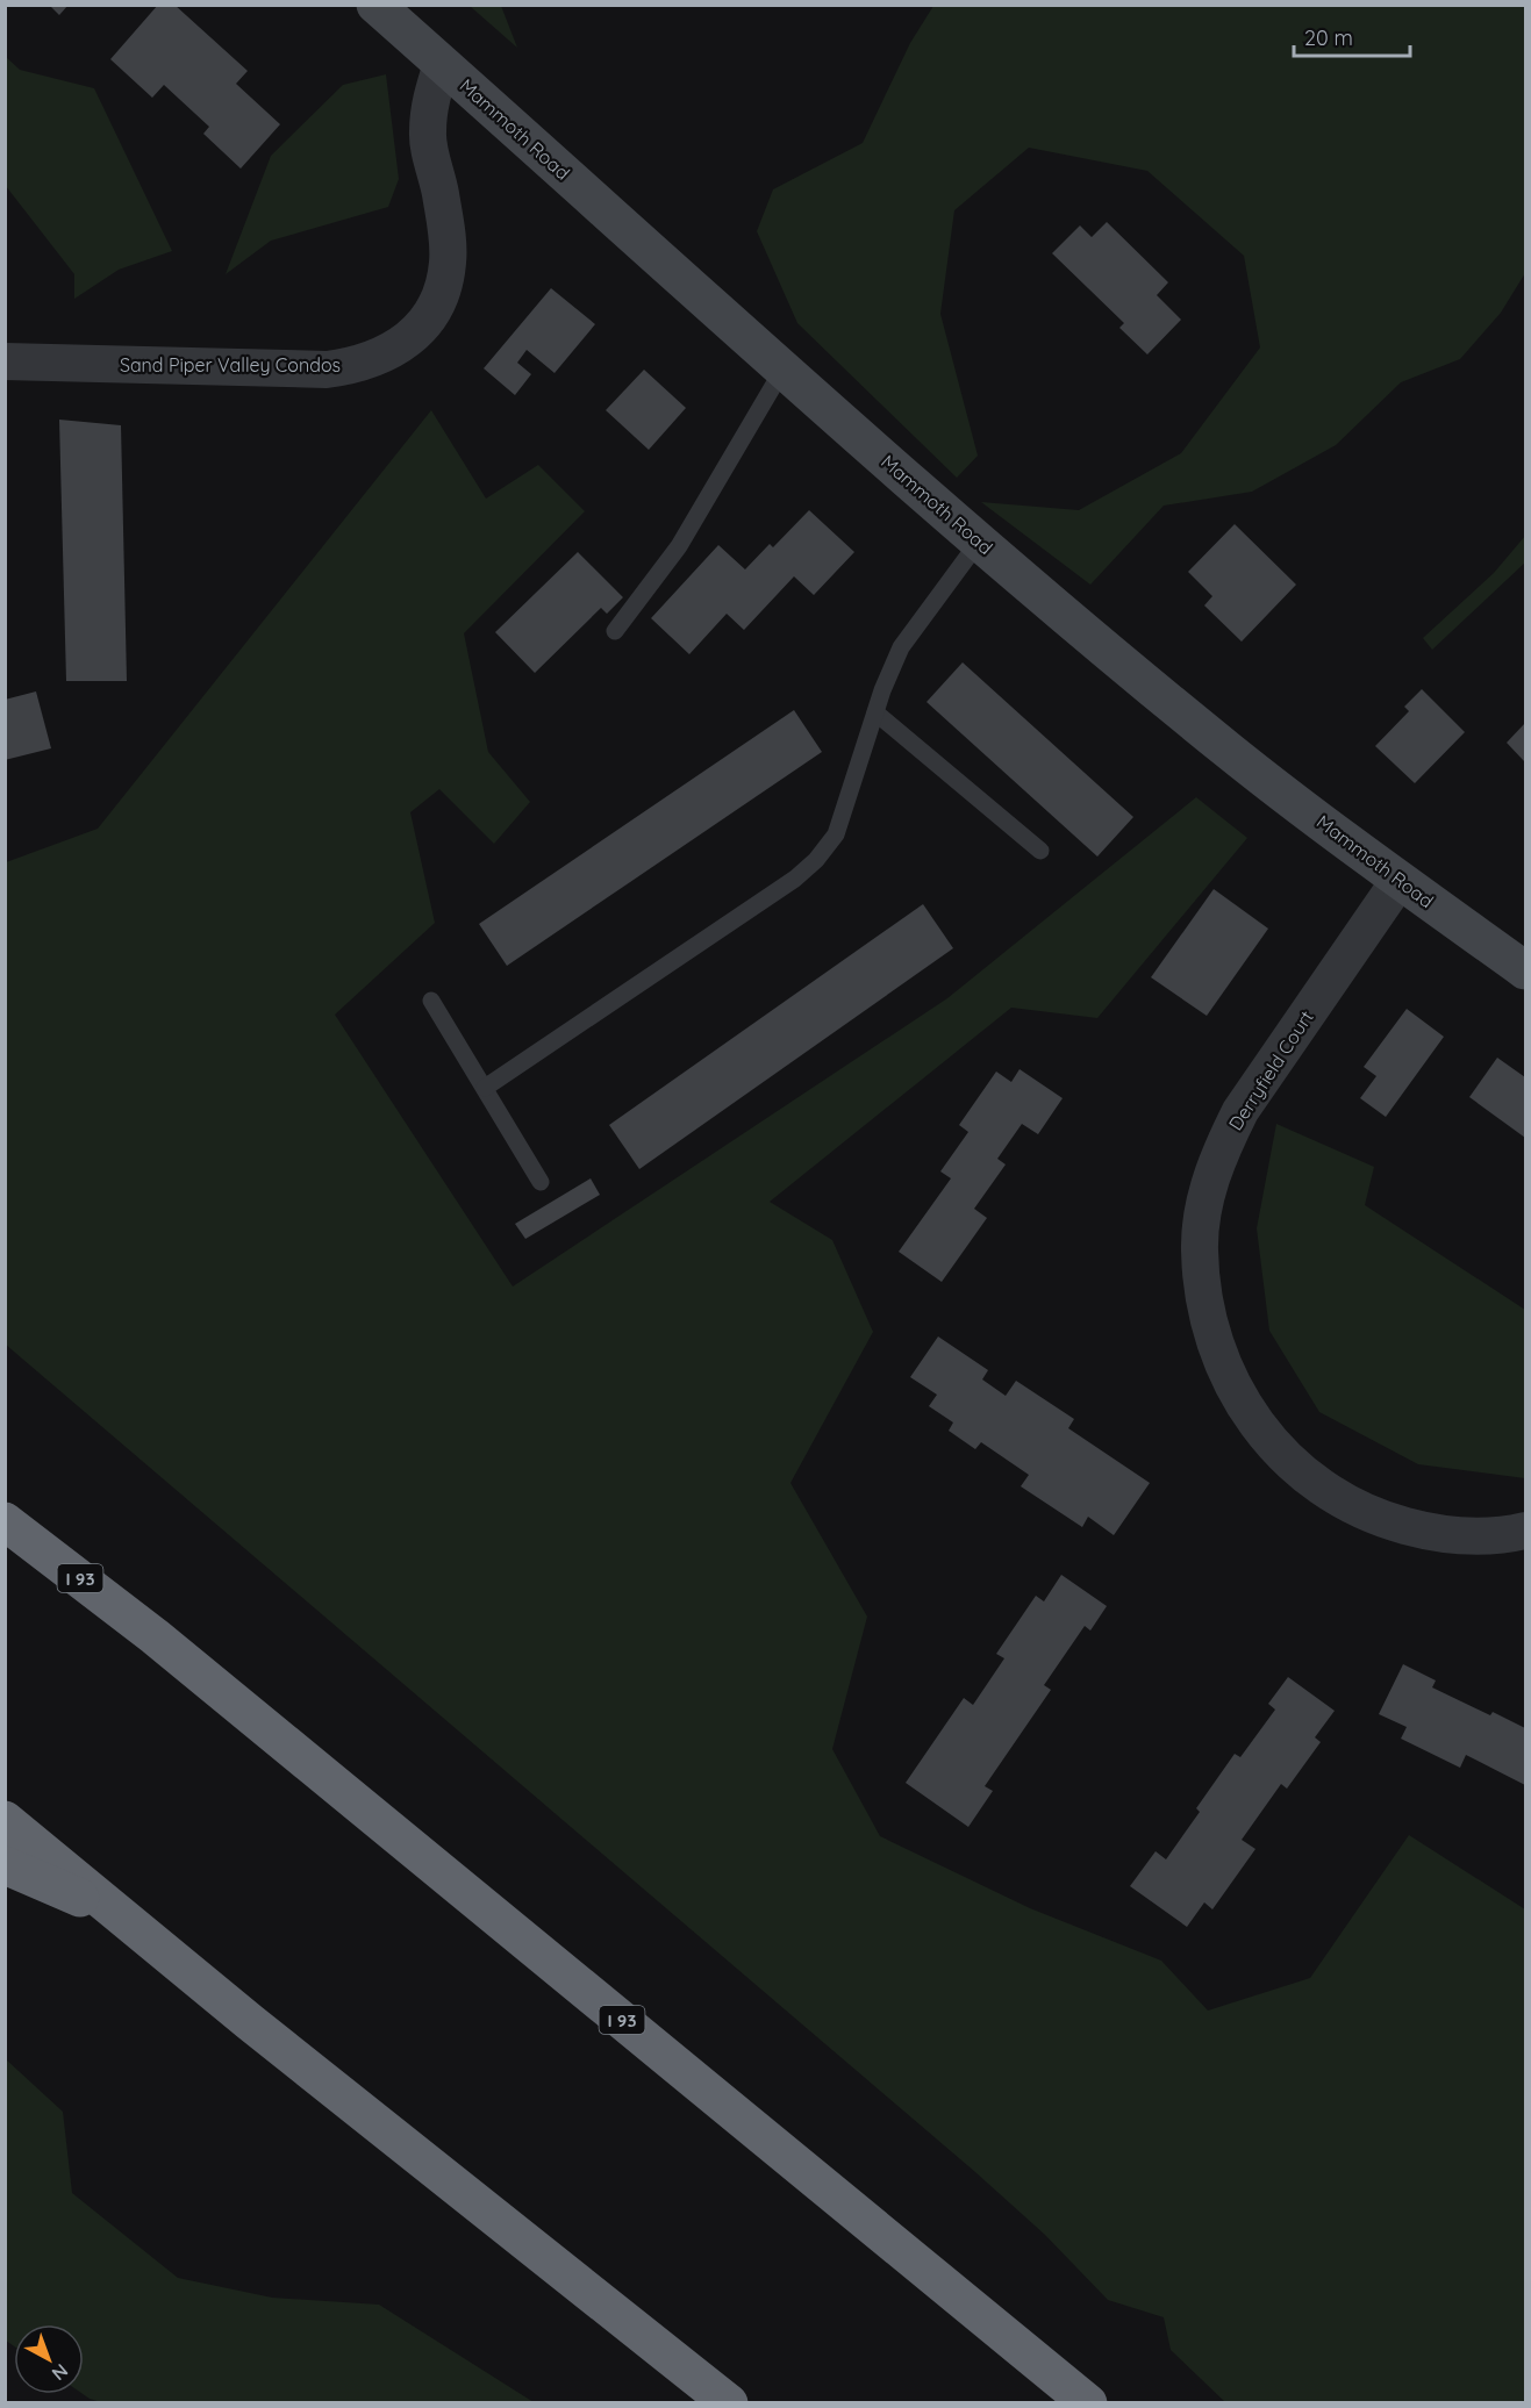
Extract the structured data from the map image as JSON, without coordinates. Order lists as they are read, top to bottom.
{
  "streets": {
    "highway": ["I 93"],
    "main road": ["Mammoth Road"],
    "street": ["Sand Piper Valley Condos", "Derryfield Court"]
  },
  "crossings": [
    ["Mammoth Road", "Sand Piper Valley Condos"],
    ["Mammoth Road", "Derryfield Court"]
  ],
  "scale_bar": "20 m",
  "north": "bottom right"
}
